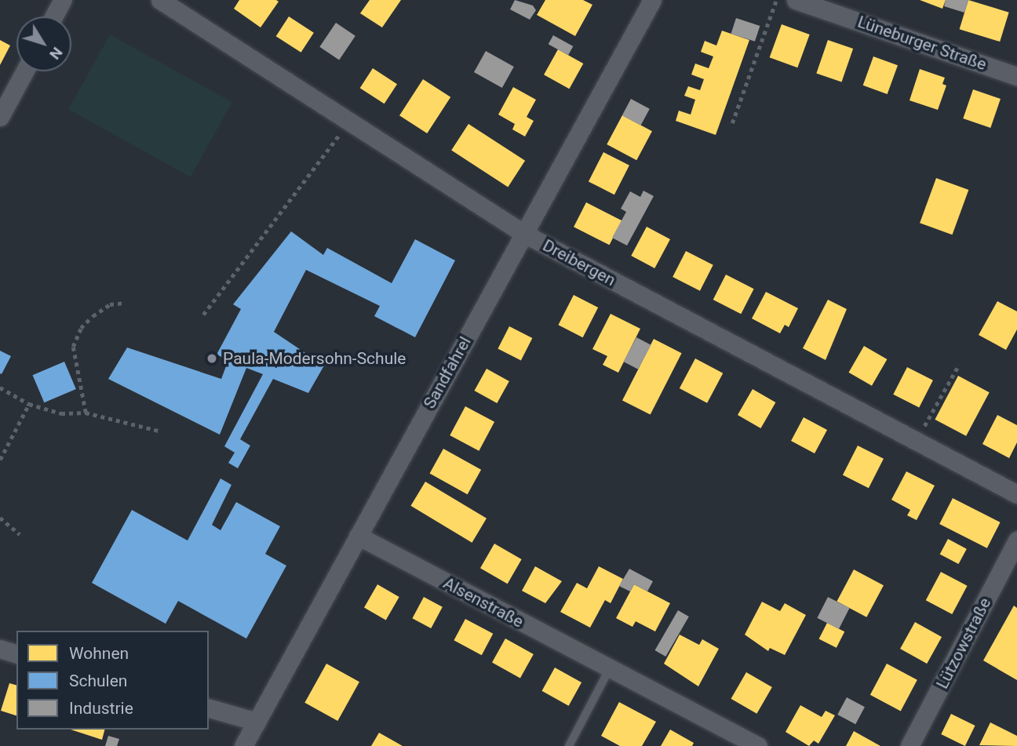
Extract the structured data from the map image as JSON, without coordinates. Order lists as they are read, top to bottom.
{
  "streets": {
    "street": [
      "Lüneburger Straße",
      "Dreibergen",
      "Sandfahrel",
      "Alsenstraße",
      "Lützowstraße"
    ]
  },
  "crossings": [
    ["Dreibergen", "Sandfahrel"],
    ["Sandfahrel", "Alsenstraße"]
  ],
  "places": ["Paula-Modersohn-Schule"],
  "legend": ["Wohnen", "Schulen", "Industrie"],
  "north": "bottom right"
}
